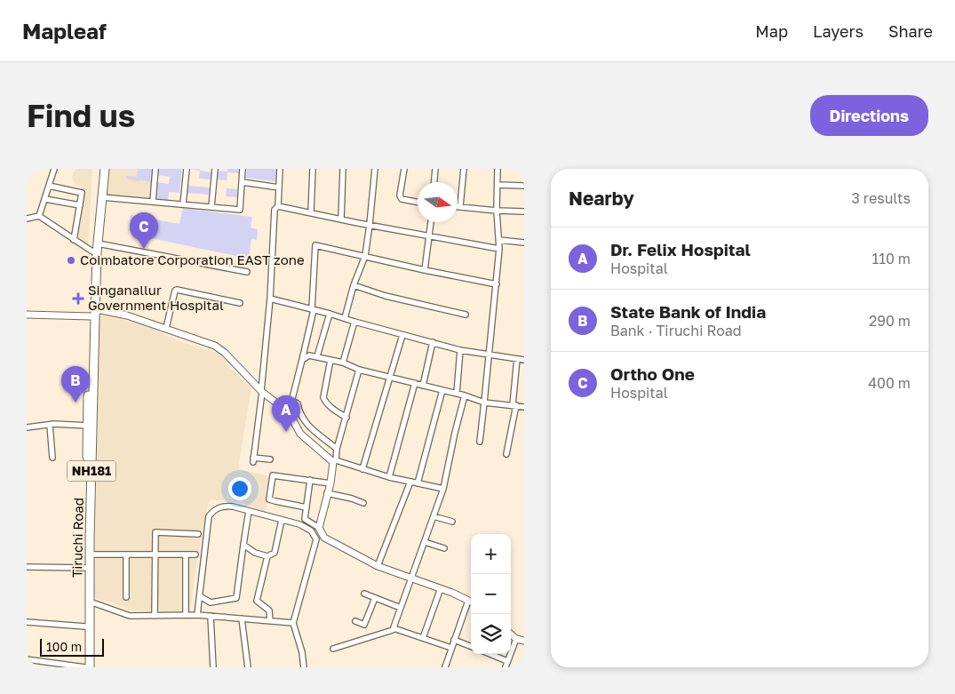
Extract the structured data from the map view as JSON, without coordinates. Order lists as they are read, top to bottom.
{
  "streets": {
    "highway": ["NH181", "Tiruchi Road"]
  },
  "places": {
    "other": ["Coimbatore Corporation EAST zone"],
    "health": ["Singanallur Government Hospital"]
  },
  "scale_bar": "100 m",
  "north": "right",
  "page": {
    "header": "Mapleaf",
    "nav": ["Map", "Layers", "Share"],
    "buttons": "Directions",
    "title": "Find us",
    "heading": ["Nearby", "3 results"],
    "pins": ["C", "B", "A"],
    "list": [
      {
        "mark": "A",
        "name": "Dr. Felix Hospital",
        "note": "Hospital",
        "value": "110 m"
      },
      {
        "mark": "B",
        "name": "State Bank of India",
        "note": "Bank · Tiruchi Road",
        "value": "290 m"
      },
      {
        "mark": "C",
        "name": "Ortho One",
        "note": "Hospital",
        "value": "400 m"
      }
    ],
    "map_buttons": ["+", "−"],
    "scale": "100 m"
  }
}
